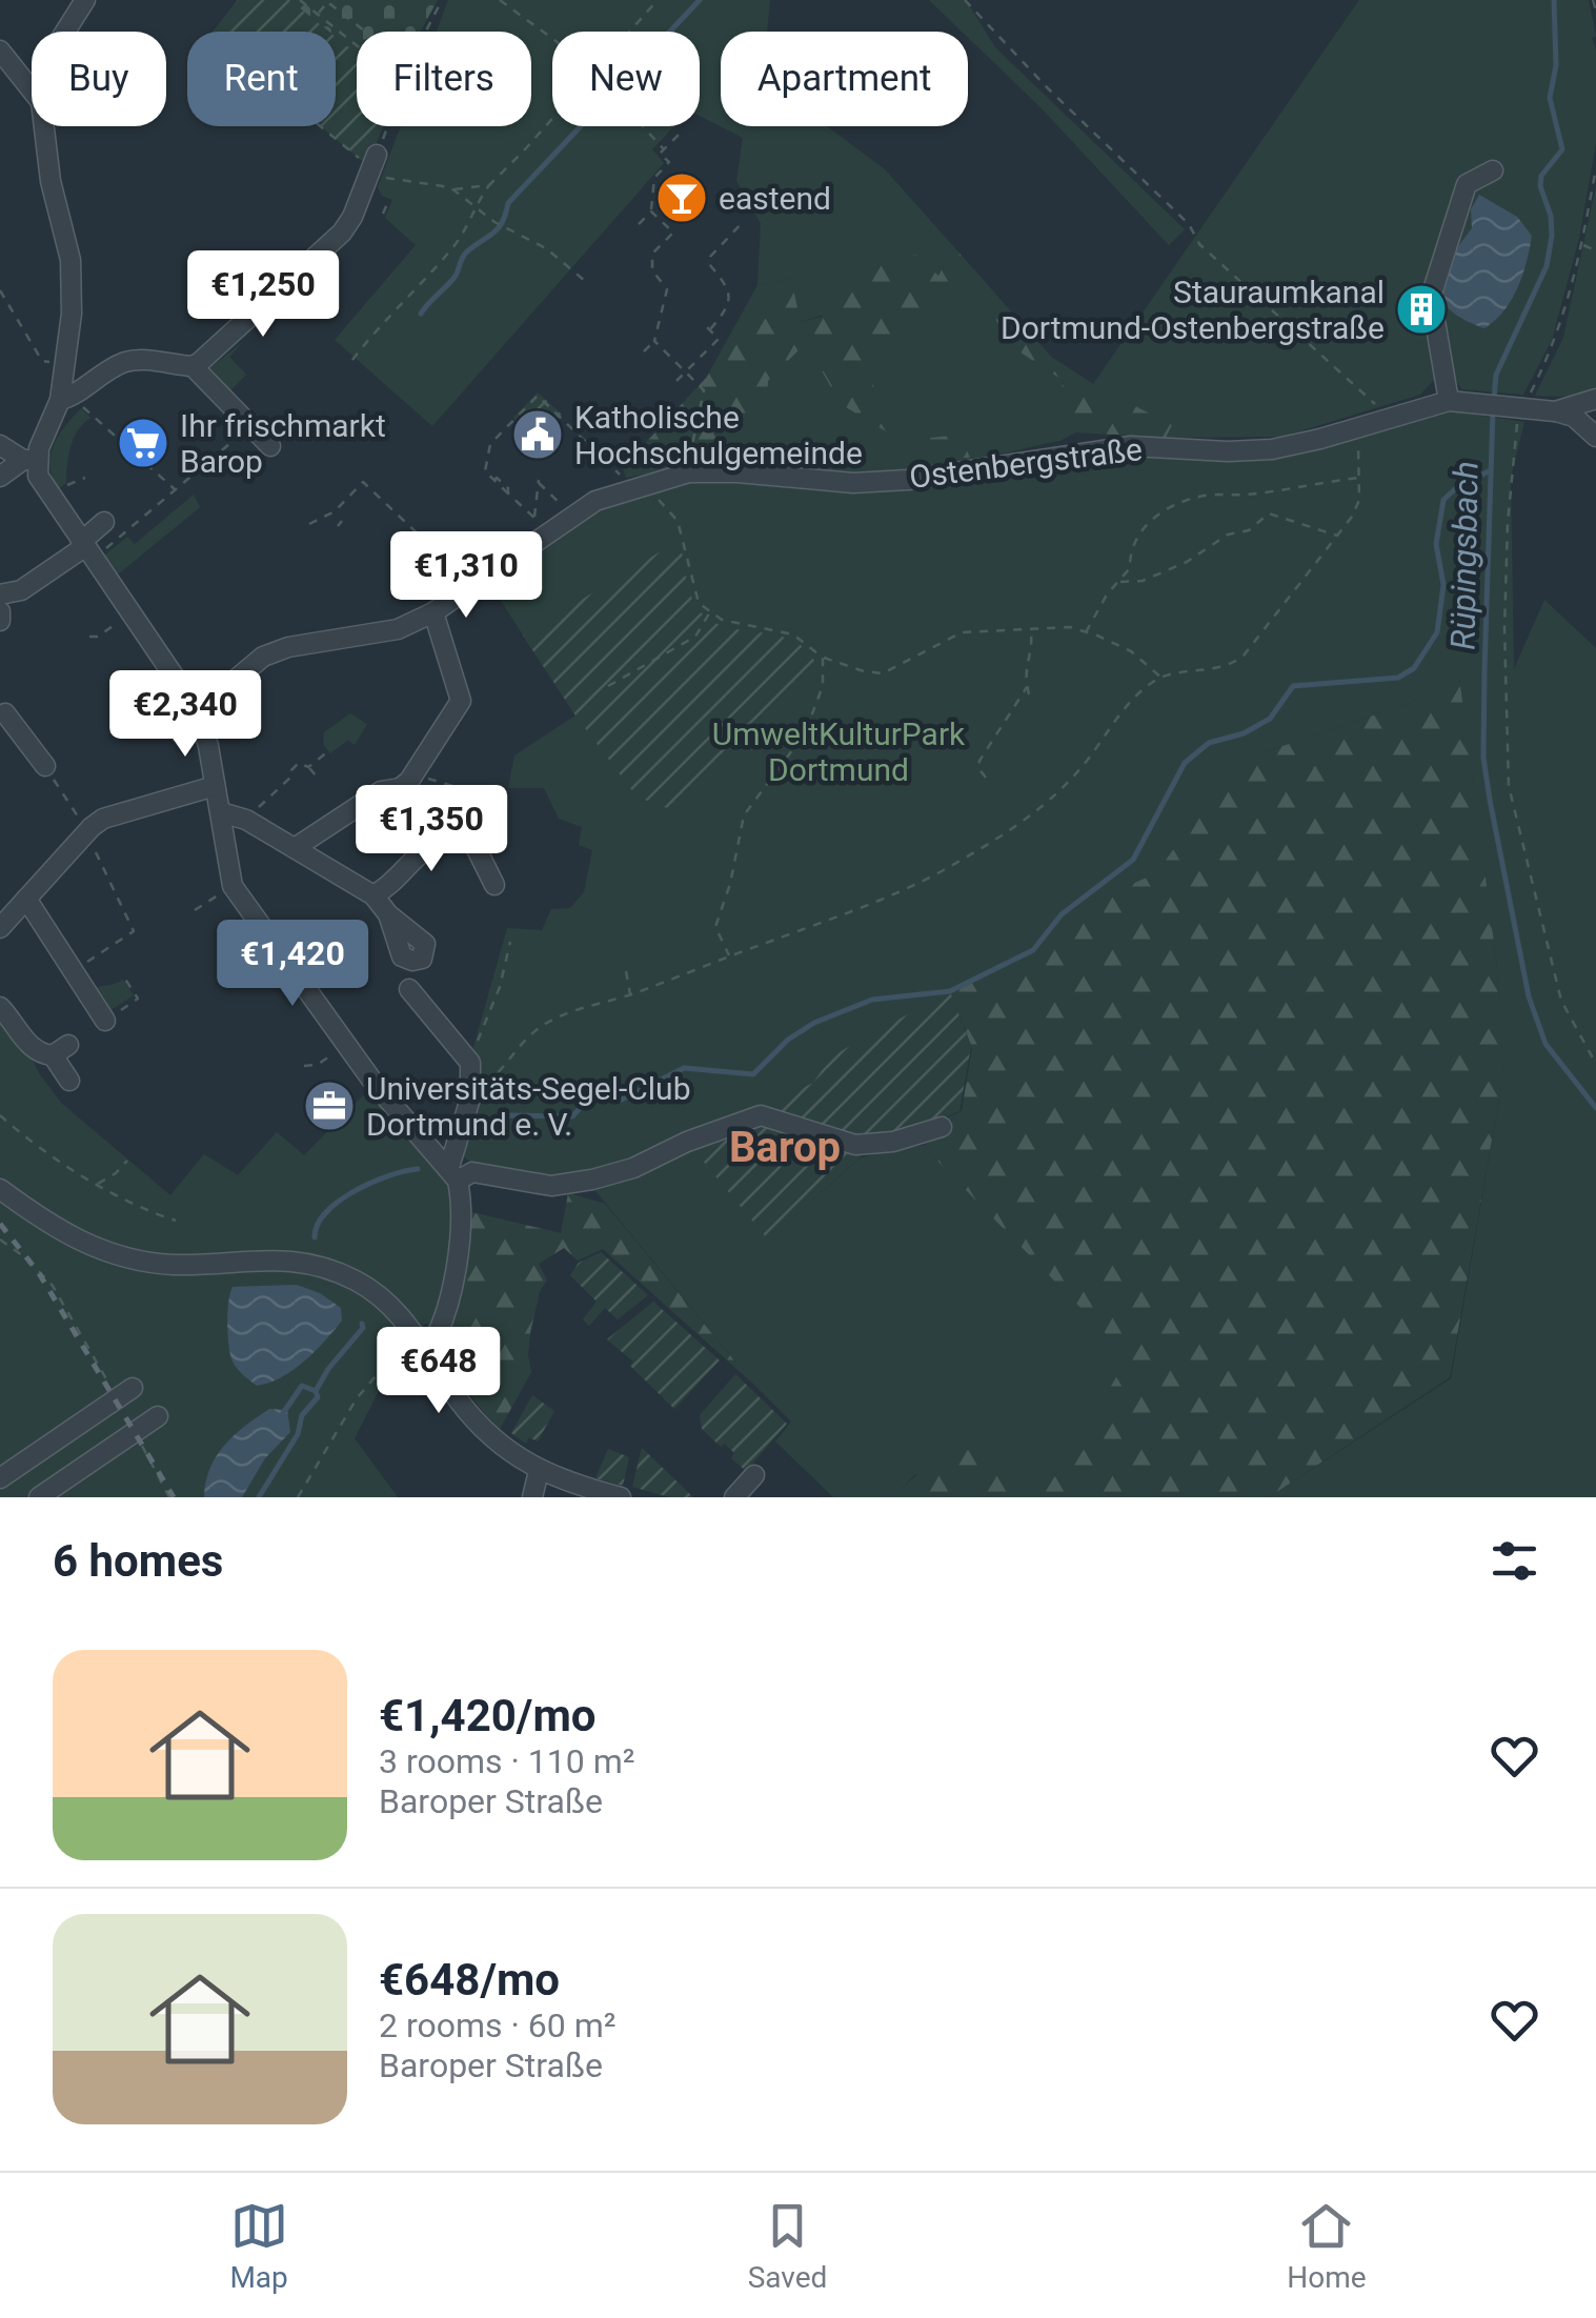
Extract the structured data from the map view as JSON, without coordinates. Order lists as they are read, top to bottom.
{
  "streets": {
    "street": ["Ostenbergstraße"]
  },
  "districts": ["Barop"],
  "water": ["Rüpingsbach"],
  "parks": ["UmweltKulturPark Dortmund"],
  "places": {
    "bar": ["eastend"],
    "building": ["Stauraumkanal Dortmund-Ostenbergstraße"],
    "public building": ["Katholische Hochschulgemeinde"],
    "supermarket": ["Ihr frischmarkt Barop"],
    "office": ["Universitäts-Segel-Club Dortmund e. V."]
  },
  "page": {
    "chip": [
      "Buy",
      "Rent",
      "Filters",
      "New",
      "Apartment"
    ],
    "price": [
      "€1,250",
      "€1,310",
      "€2,340",
      "€1,350",
      "€1,420",
      "€648"
    ],
    "heading": "6 homes",
    "list": [
      {
        "name": "€1,420/mo",
        "note": "3 rooms · 110 m² · Baroper Straße"
      },
      {
        "name": "€648/mo",
        "note": "2 rooms · 60 m² · Baroper Straße"
      }
    ],
    "tabs": ["Map", "Saved", "Home"]
  }
}
